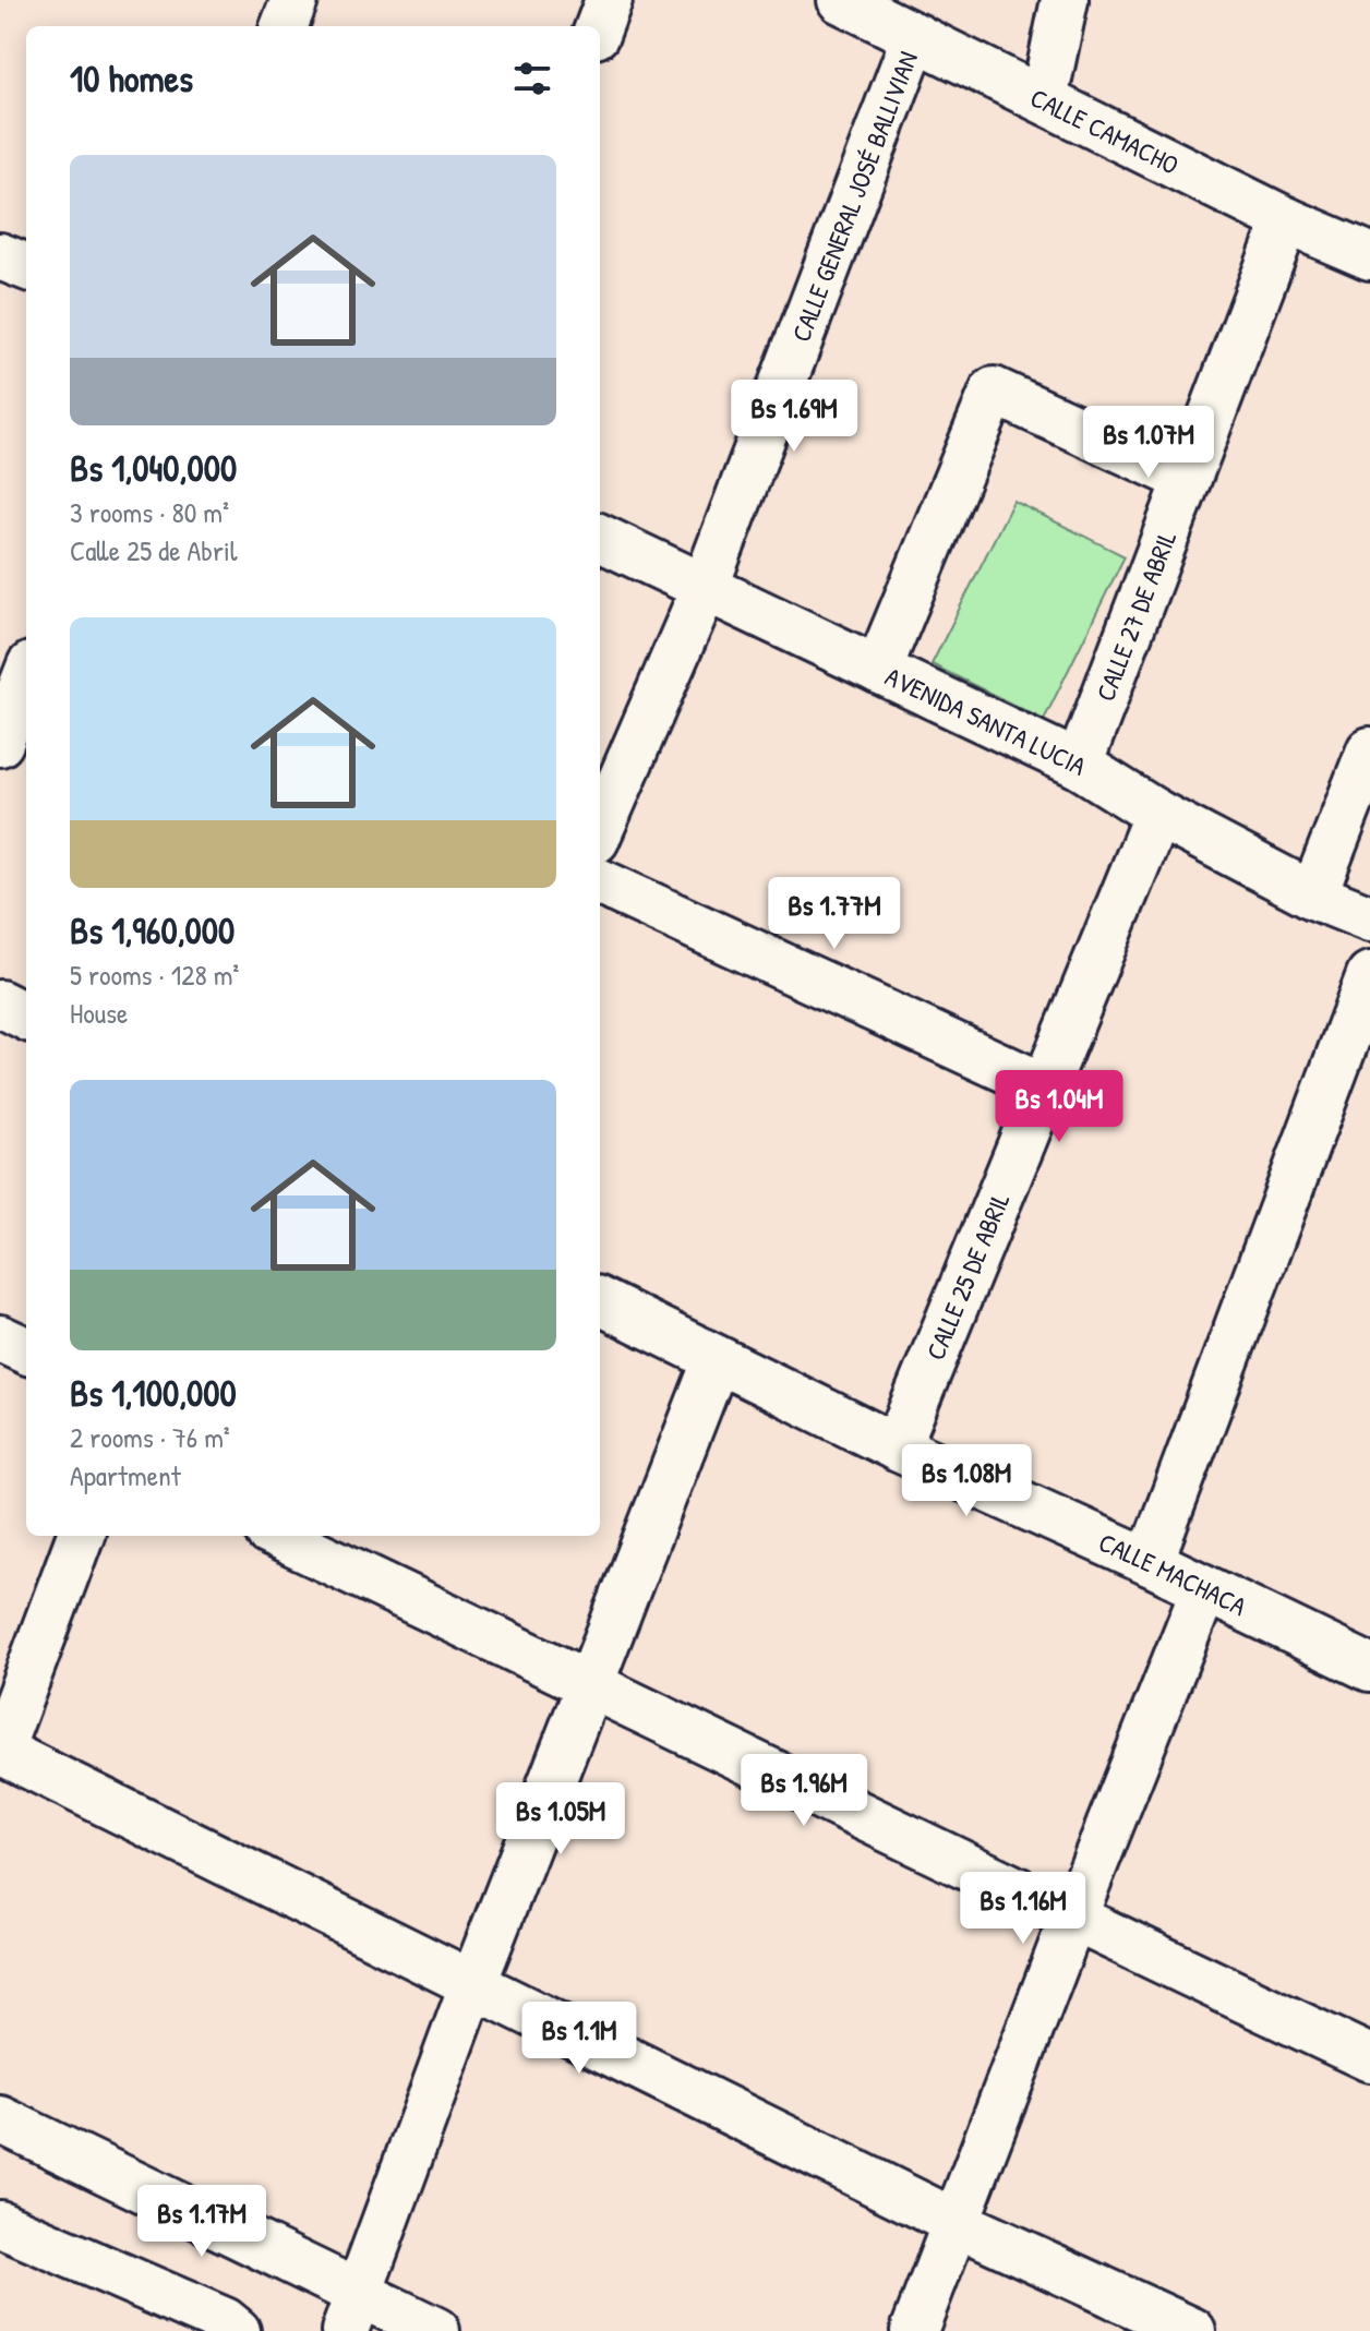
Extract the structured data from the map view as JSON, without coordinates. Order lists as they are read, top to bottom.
{
  "streets": {
    "street": [
      "CALLE CAMACHO",
      "CALLE GENERAL JOSÉ BALLIVIAN",
      "CALLE 27 DE ABRIL",
      "AVENIDA SANTA LUCIA",
      "CALLE 25 DE ABRIL",
      "CALLE MACHACA"
    ]
  },
  "crossings": [
    ["CALLE CAMACHO", "CALLE GENERAL JOSÉ BALLIVIAN"],
    ["CALLE CAMACHO", "CALLE 27 DE ABRIL"],
    ["CALLE GENERAL JOSÉ BALLIVIAN", "AVENIDA SANTA LUCIA"],
    ["CALLE 27 DE ABRIL", "AVENIDA SANTA LUCIA"],
    ["AVENIDA SANTA LUCIA", "CALLE 25 DE ABRIL"],
    ["CALLE 25 DE ABRIL", "CALLE MACHACA"]
  ],
  "page": {
    "heading": "10 homes",
    "list": [
      {
        "name": "Bs 1,040,000",
        "note": "3 rooms · 80 m² · Calle 25 de Abril"
      },
      {
        "name": "Bs 1,960,000",
        "note": "5 rooms · 128 m² · House"
      },
      {
        "name": "Bs 1,100,000",
        "note": "2 rooms · 76 m² · Apartment"
      }
    ],
    "price": [
      "Bs 1.69M",
      "Bs 1.07M",
      "Bs 1.77M",
      "Bs 1.04M",
      "Bs 1.08M",
      "Bs 1.96M",
      "Bs 1.05M",
      "Bs 1.16M",
      "Bs 1.1M",
      "Bs 1.17M"
    ]
  }
}
